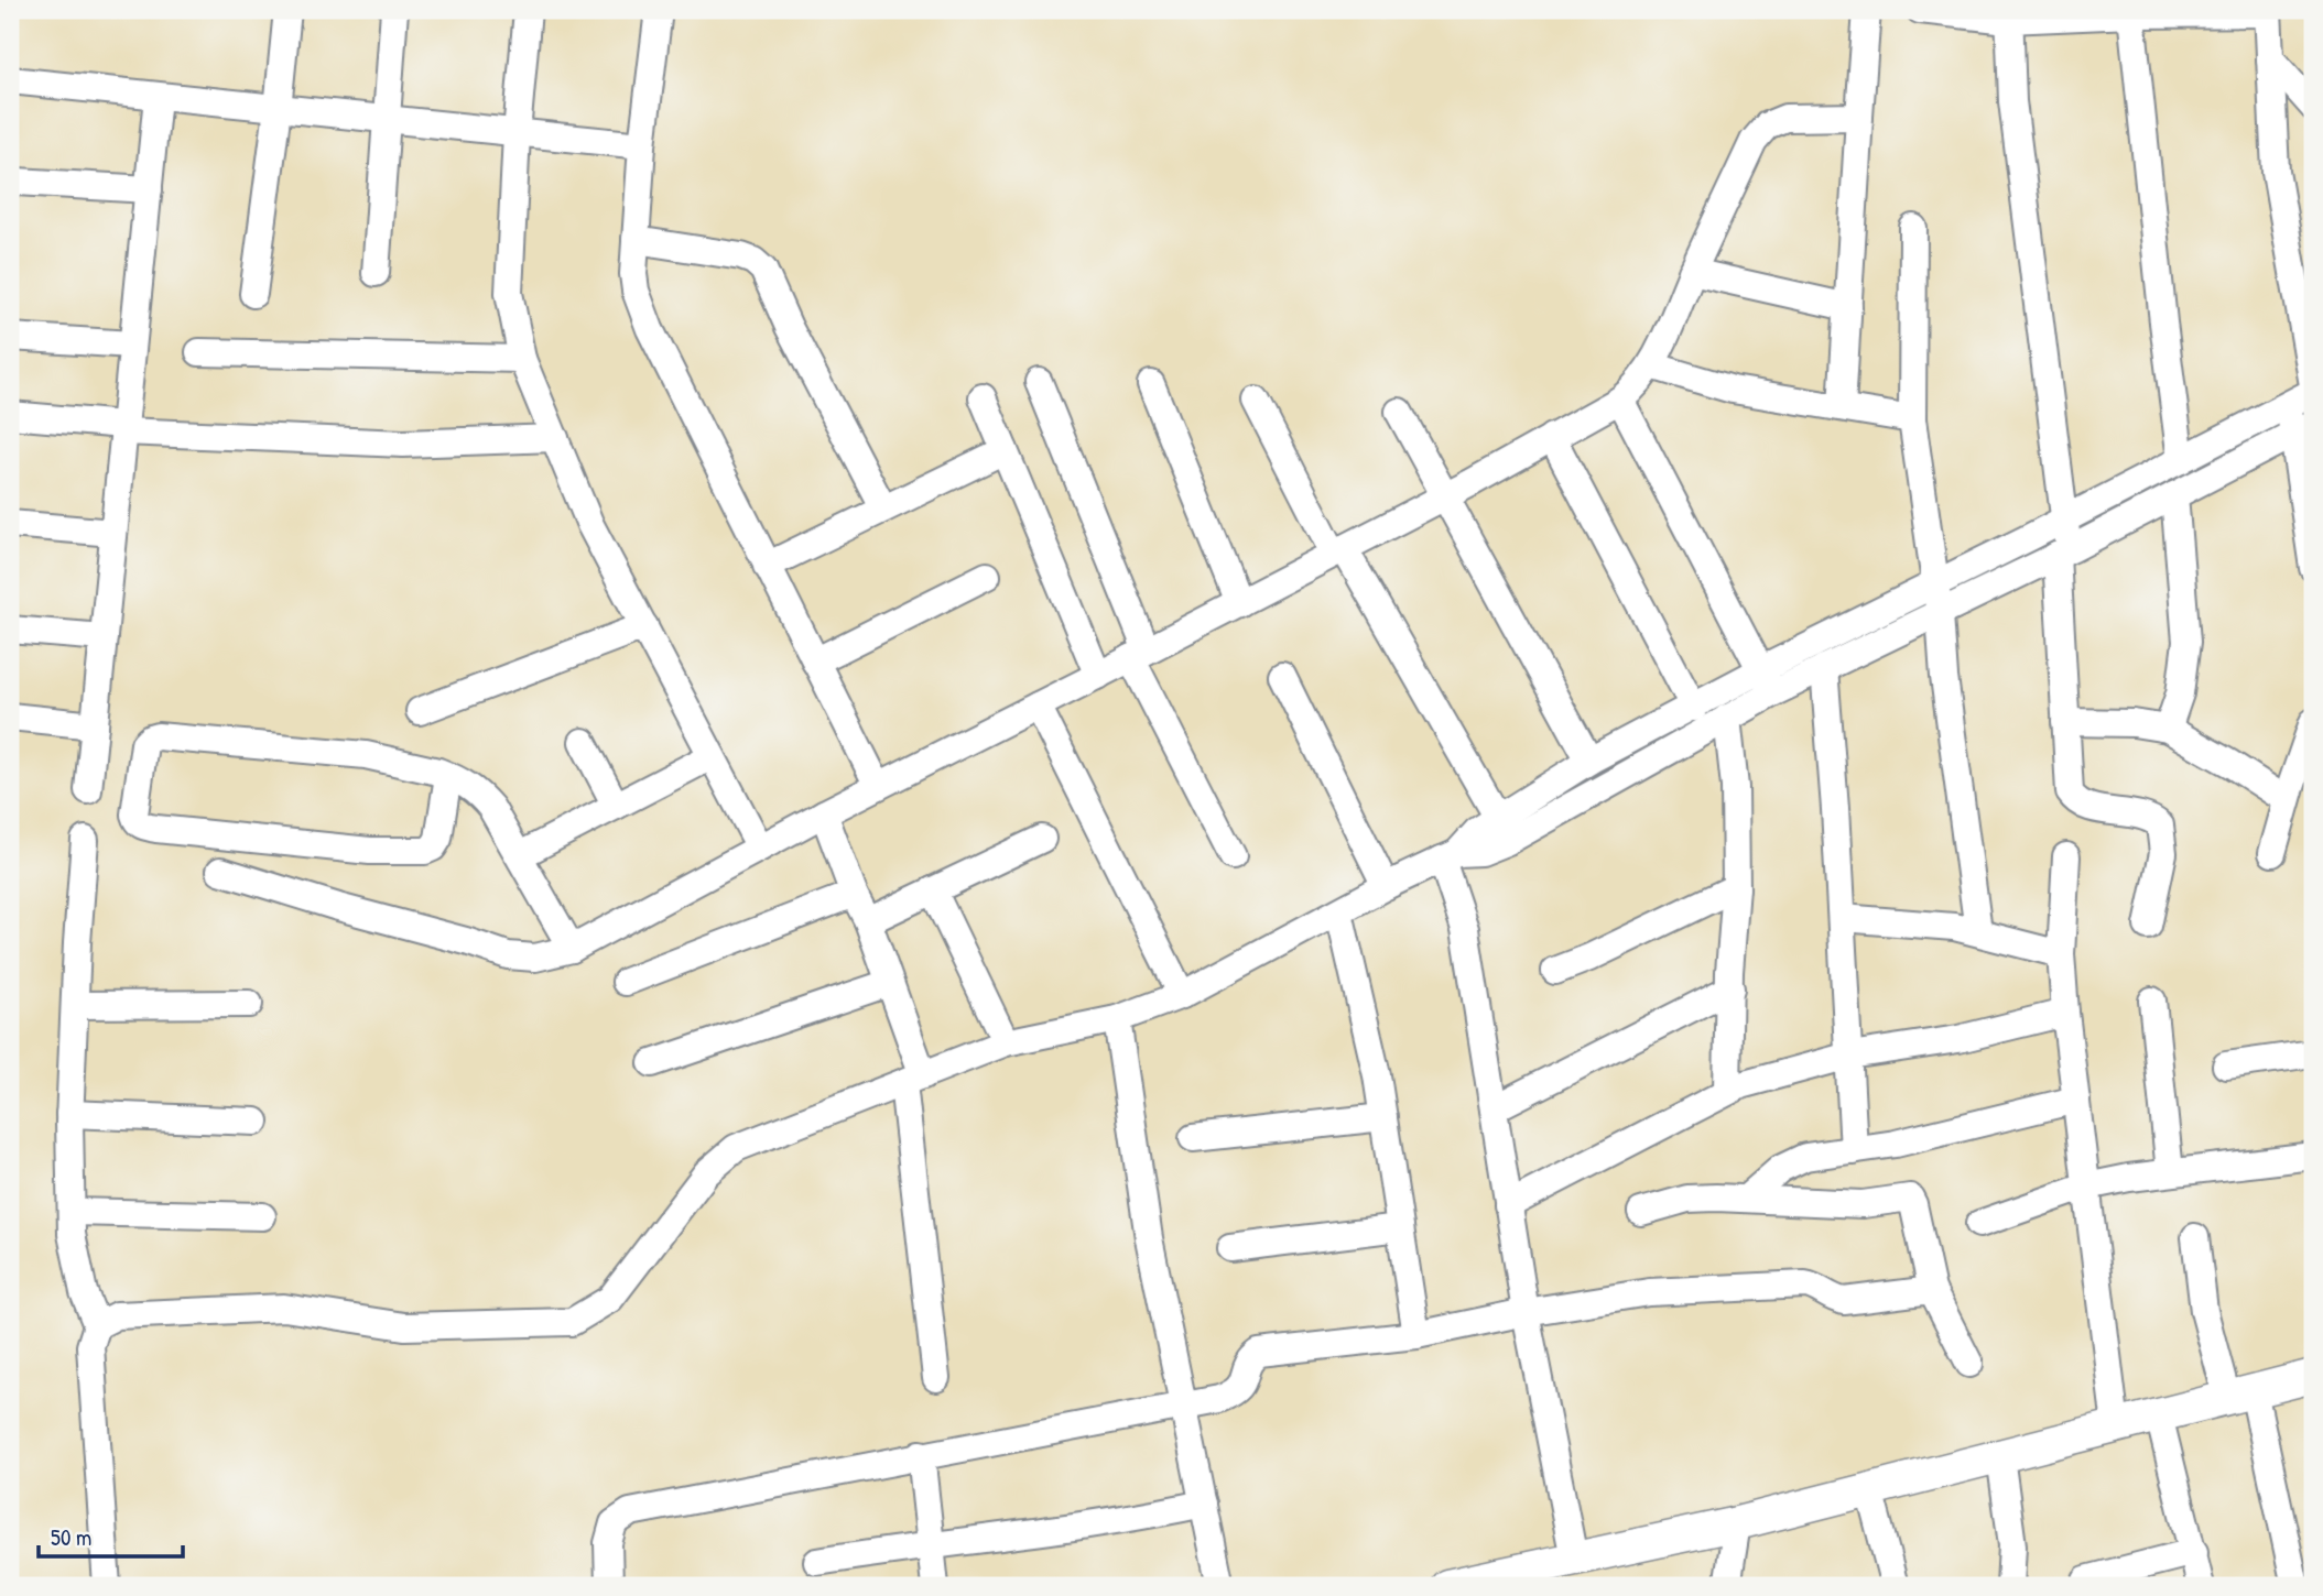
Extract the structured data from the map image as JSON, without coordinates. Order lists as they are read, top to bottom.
{
  "scale_bar": "50 m"
}
